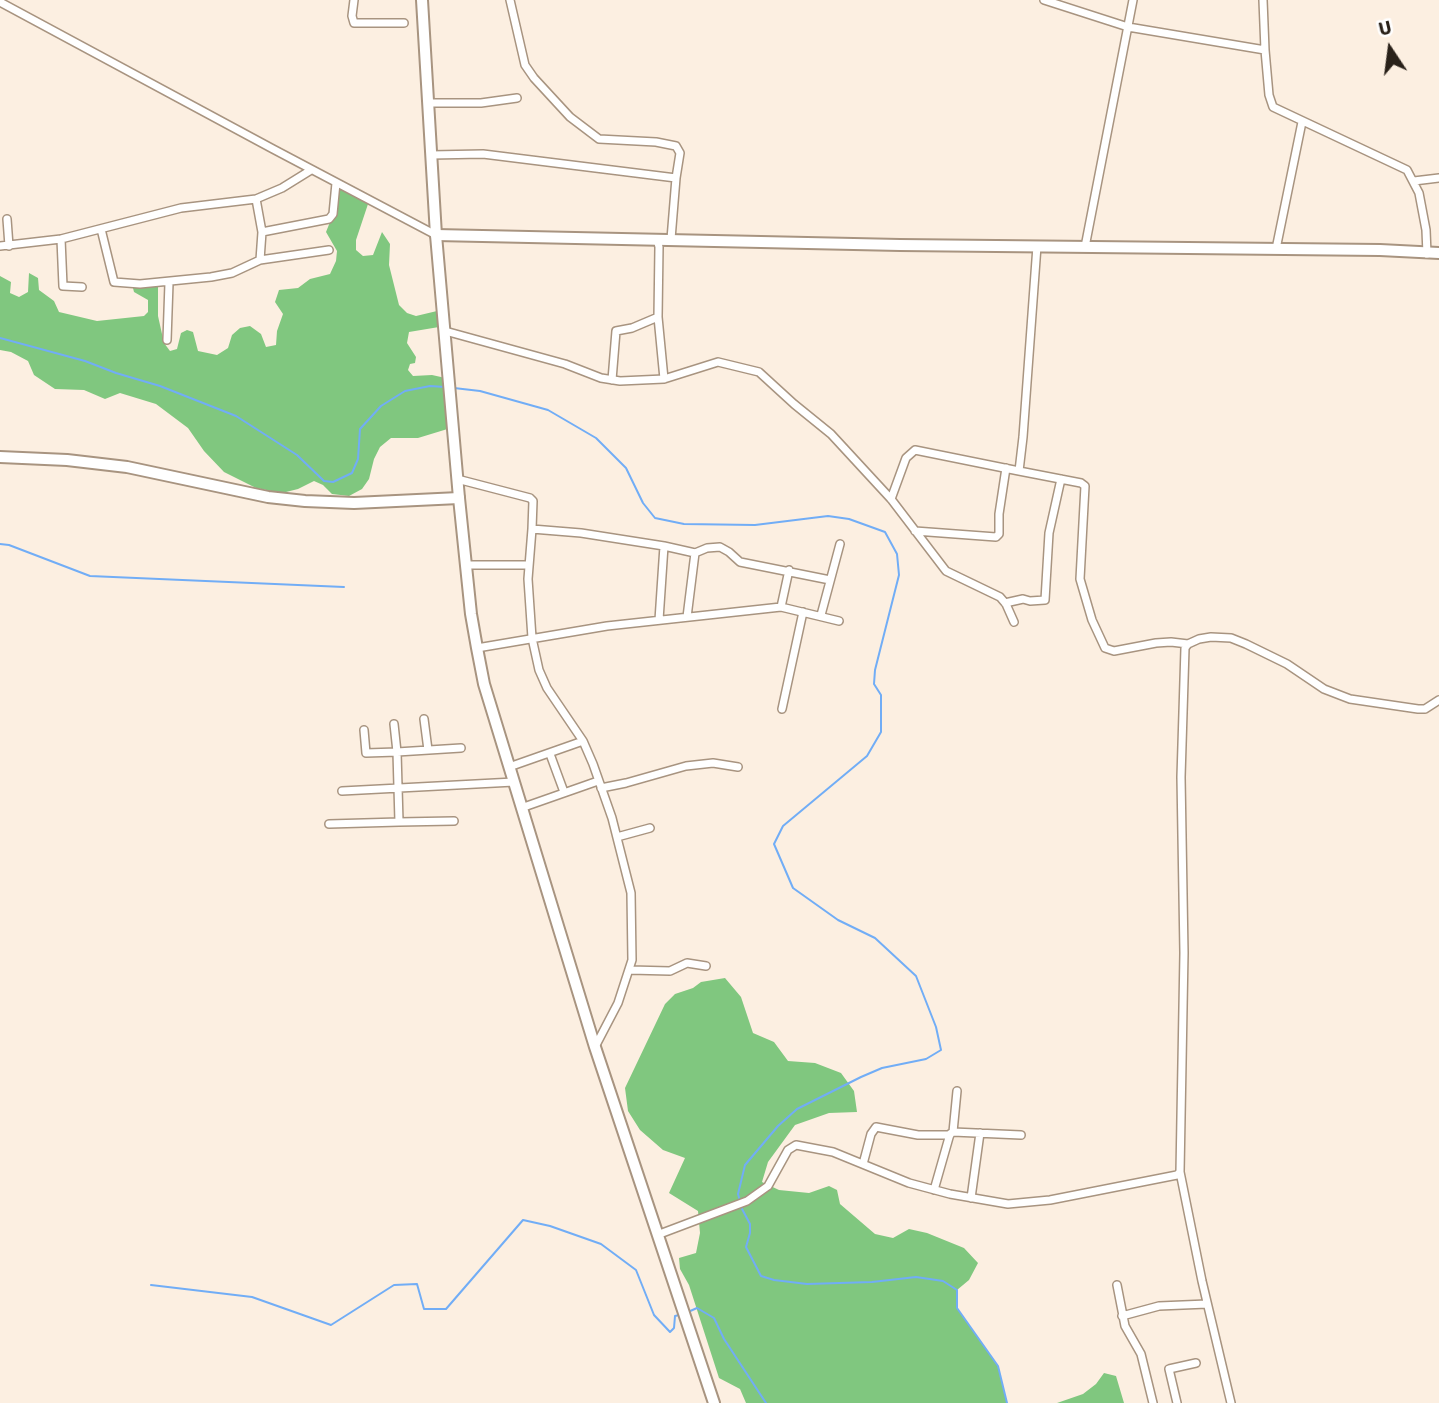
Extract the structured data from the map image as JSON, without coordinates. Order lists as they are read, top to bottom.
{
  "north": "top"
}
